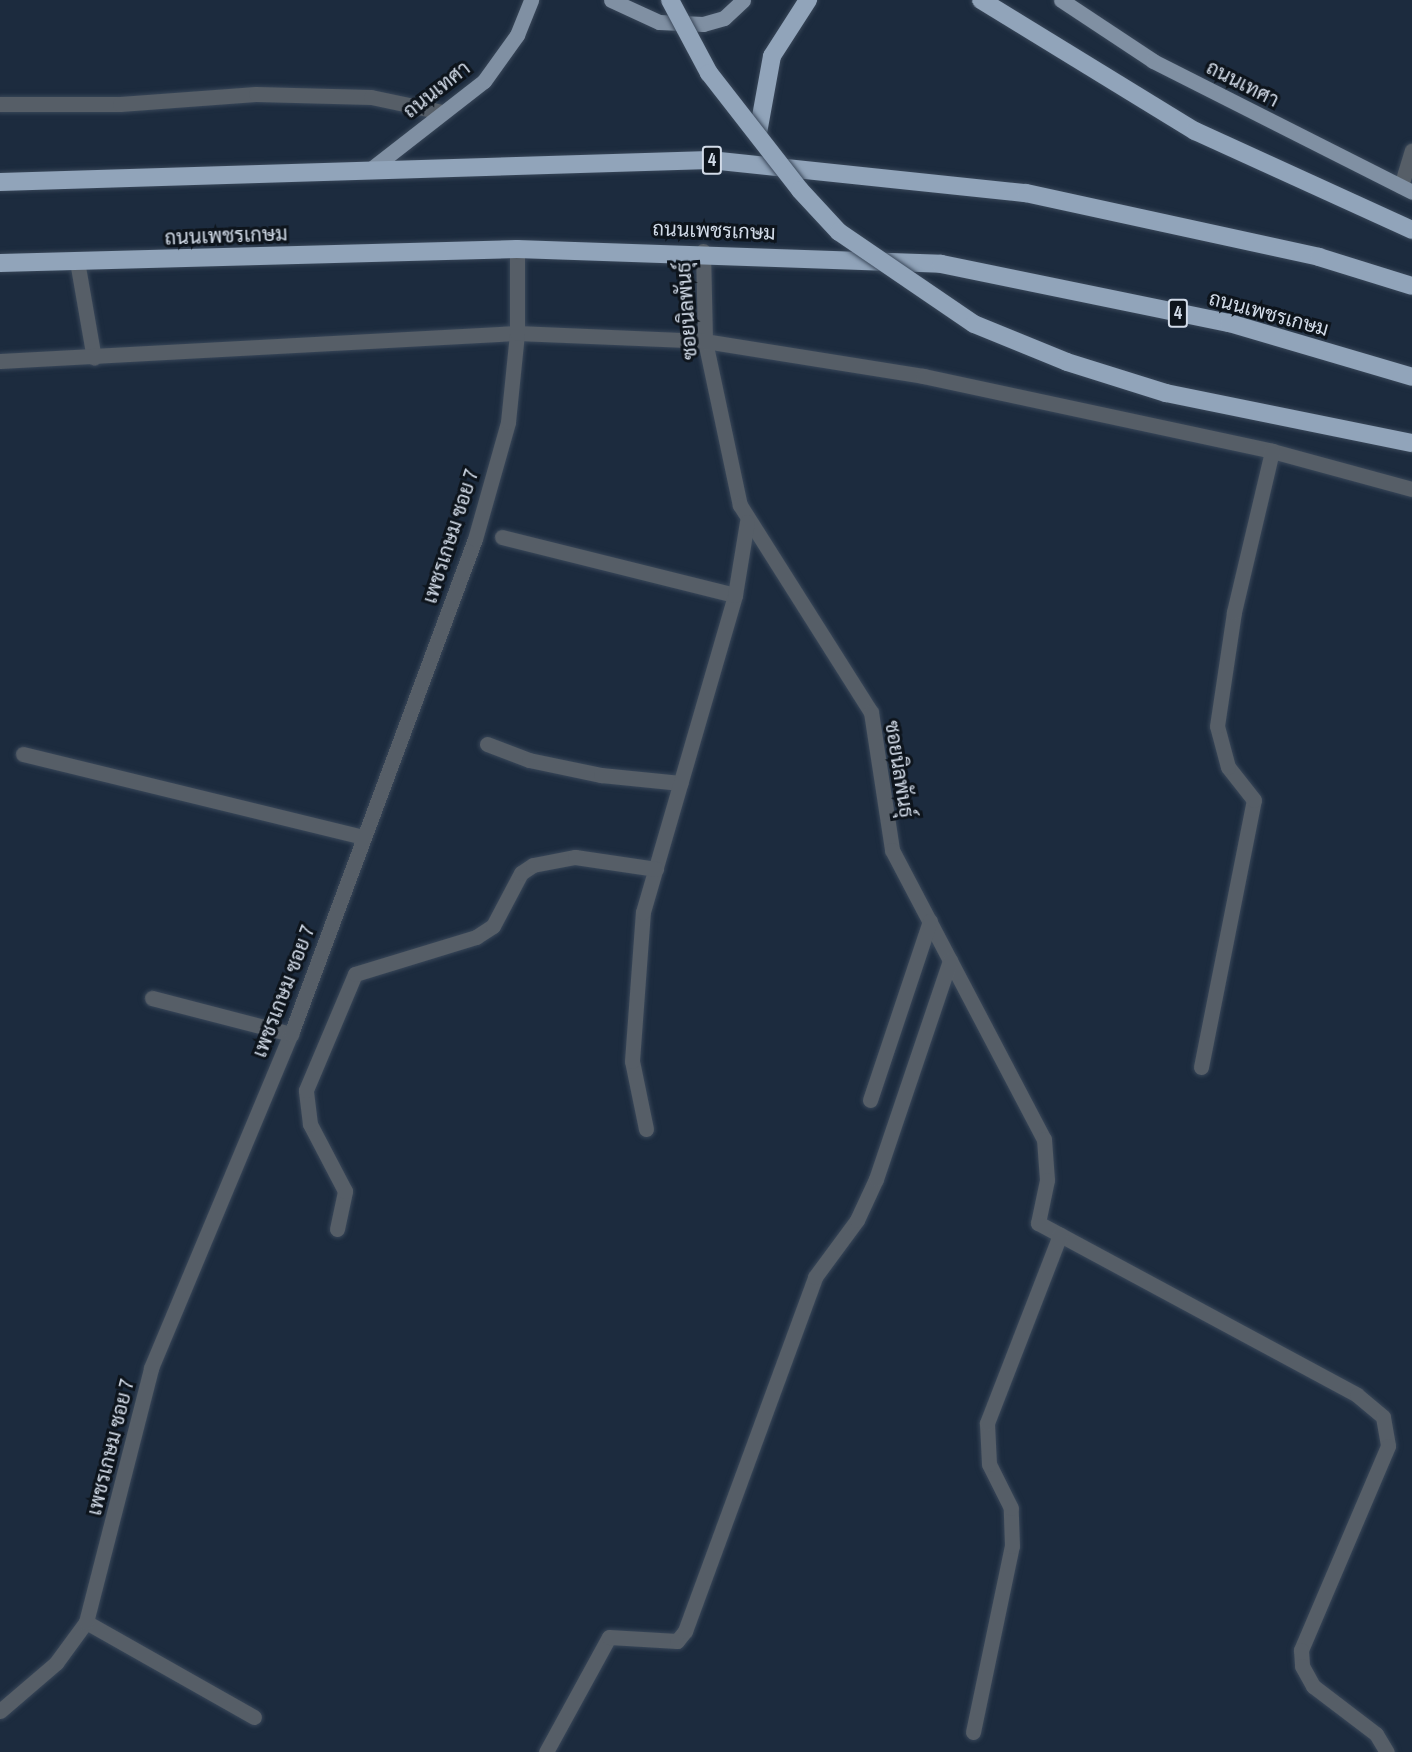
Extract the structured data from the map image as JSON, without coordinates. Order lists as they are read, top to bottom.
{
  "streets": {
    "highway": ["4", "ถนนเพชรเกษม"],
    "main road": ["ถนนเทศา"],
    "street": ["ซอยนิลพันธุ์", "เพชรเกษม ซอย 7"]
  },
  "crossings": [
    ["ถนนเทศา", "4"],
    ["ถนนเพชรเกษม", "ซอยนิลพันธุ์"],
    ["ถนนเพชรเกษม", "เพชรเกษม ซอย 7"]
  ]
}
